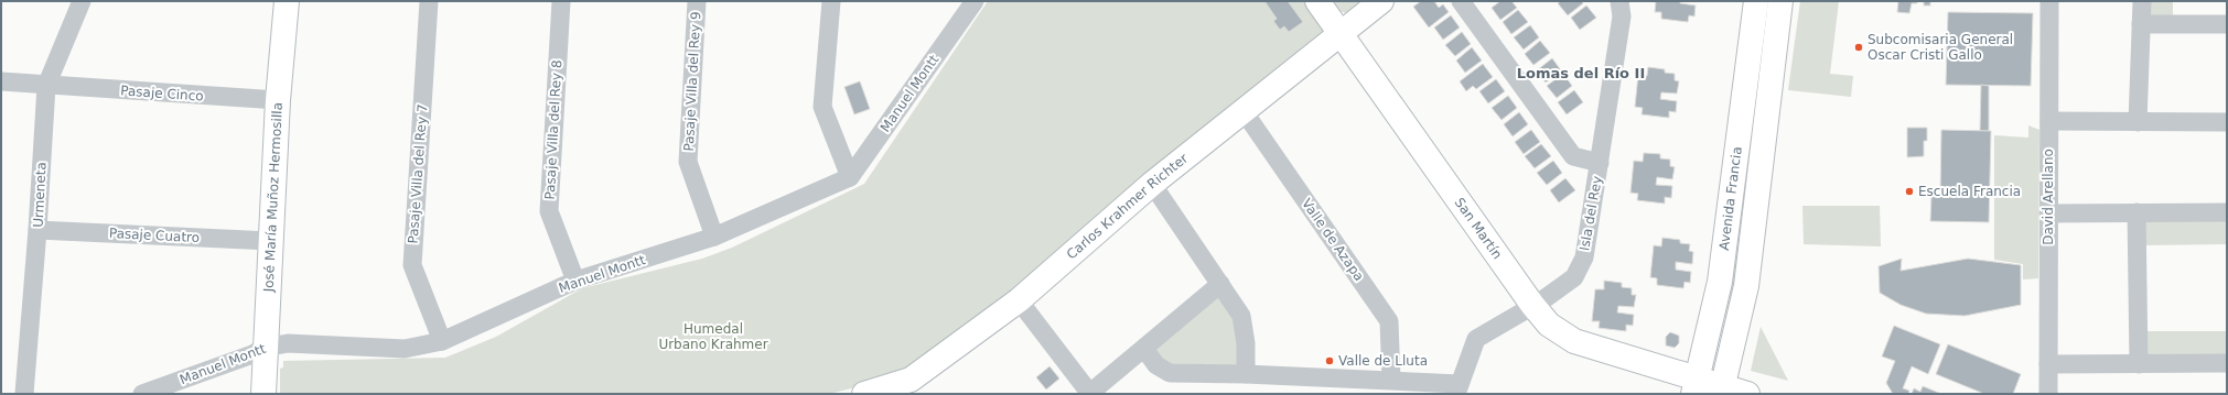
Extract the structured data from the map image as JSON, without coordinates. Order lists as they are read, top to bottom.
{
  "streets": {
    "street": [
      "Pasaje Villa del Rey 9",
      "Pasaje Cinco",
      "Manuel Montt",
      "Pasaje Villa del Rey 8",
      "Pasaje Villa del Rey 7",
      "Urmeneta",
      "José María Muñoz Hermosilla",
      "David Arellano",
      "Avenida Francia",
      "Carlos Krahmer Richter",
      "Isla del Rey",
      "San Martín",
      "Pasaje Cuatro",
      "Valle de Azapa"
    ]
  },
  "crossings": [
    ["Pasaje Villa del Rey 9", "Manuel Montt"],
    ["Pasaje Cinco", "Urmeneta"],
    ["Pasaje Cinco", "José María Muñoz Hermosilla"],
    ["Manuel Montt", "Pasaje Villa del Rey 8"],
    ["Manuel Montt", "Pasaje Villa del Rey 7"],
    ["Manuel Montt", "José María Muñoz Hermosilla"],
    ["Urmeneta", "Pasaje Cuatro"],
    ["José María Muñoz Hermosilla", "Pasaje Cuatro"],
    ["Avenida Francia", "San Martín"],
    ["Carlos Krahmer Richter", "San Martín"],
    ["Carlos Krahmer Richter", "Valle de Azapa"],
    ["Isla del Rey", "San Martín"]
  ],
  "districts": ["Lomas del Río II"],
  "parks": ["Humedal Urbano Krahmer"],
  "places": ["Subcomisaria General Oscar Cristi Gallo", "Escuela Francia", "Valle de Lluta"]
}
